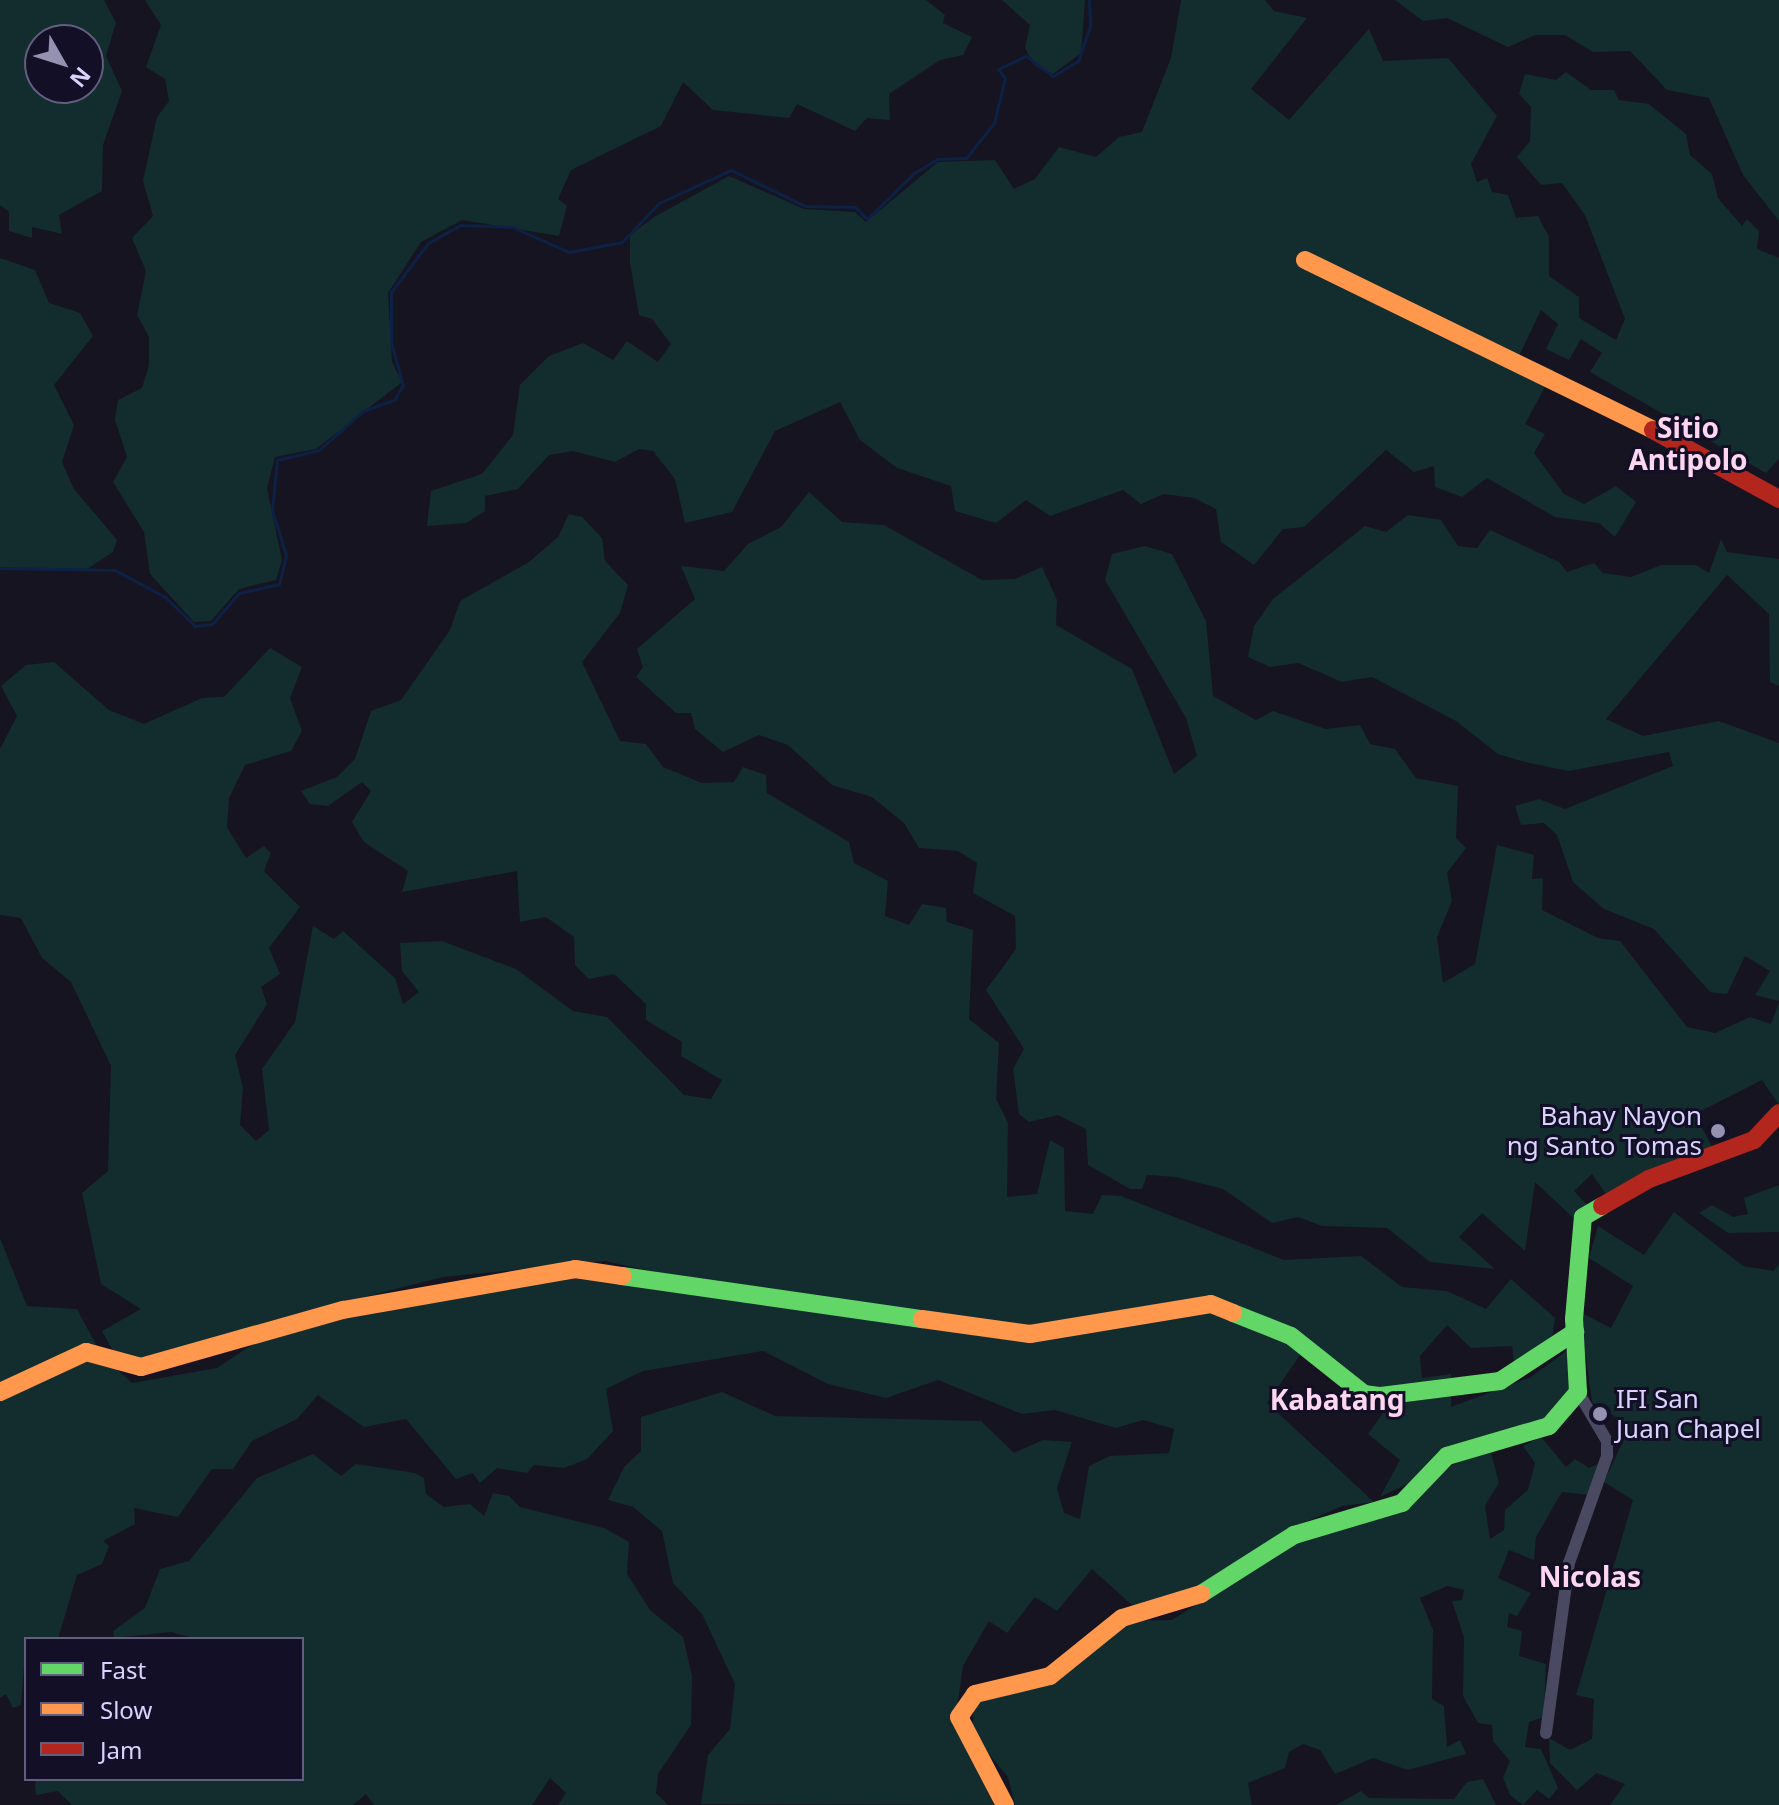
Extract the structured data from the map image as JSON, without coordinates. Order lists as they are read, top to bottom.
{
  "districts": ["Sitio Antipolo", "Kabatang", "Nicolas"],
  "places": ["Bahay Nayon ng Santo Tomas", "IFI San Juan Chapel"],
  "legend": ["Fast", "Slow", "Jam"],
  "north": "bottom right"
}
